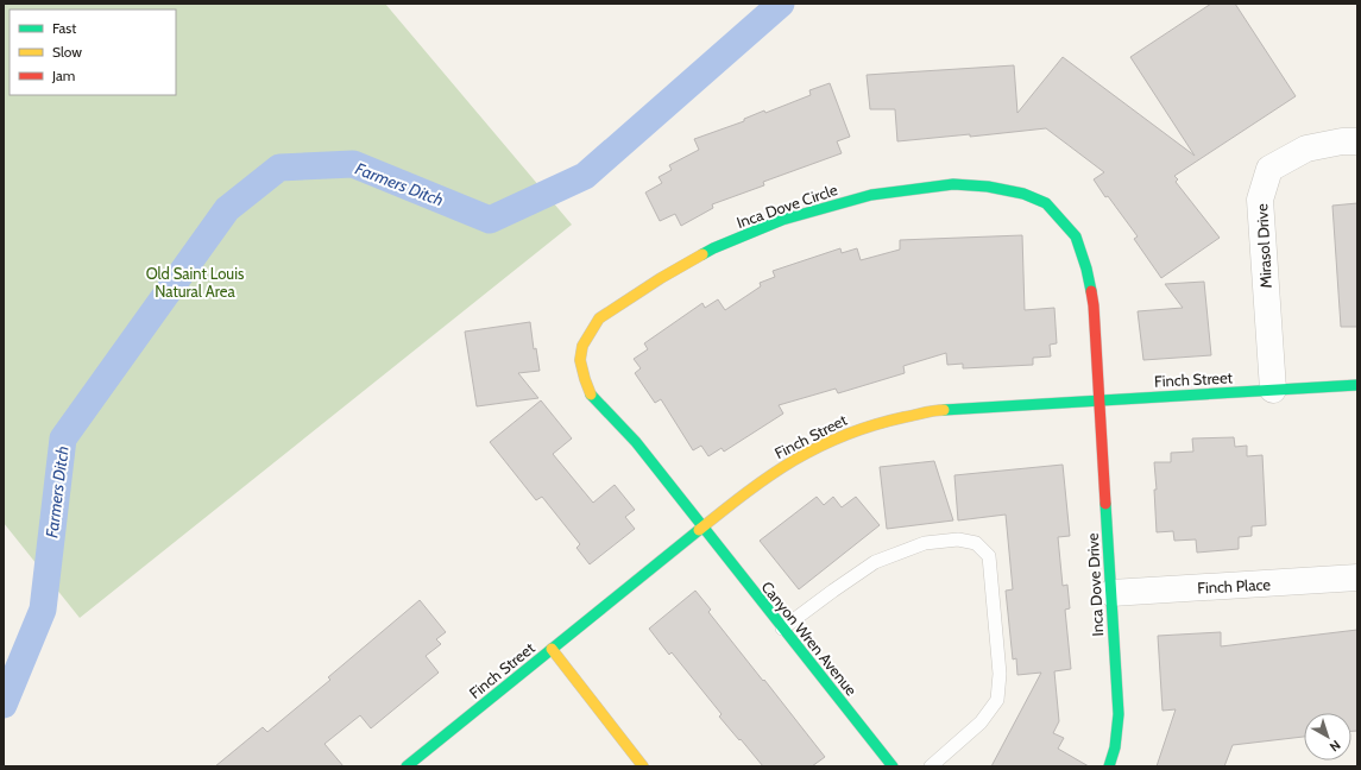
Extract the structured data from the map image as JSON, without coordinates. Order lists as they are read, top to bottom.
{
  "streets": {
    "street": [
      "Inca Dove Circle",
      "Mirasol Drive",
      "Finch Street",
      "Inca Dove Drive",
      "Finch Place",
      "Canyon Wren Avenue"
    ]
  },
  "crossings": [
    ["Inca Dove Circle", "Finch Street"],
    ["Inca Dove Circle", "Inca Dove Drive"],
    ["Inca Dove Circle", "Canyon Wren Avenue"],
    ["Mirasol Drive", "Finch Street"],
    ["Finch Street", "Inca Dove Drive"],
    ["Finch Street", "Canyon Wren Avenue"],
    ["Inca Dove Drive", "Finch Place"]
  ],
  "water": ["Farmers Ditch"],
  "parks": ["Old Saint Louis Natural Area"],
  "legend": ["Fast", "Slow", "Jam"],
  "north": "bottom right"
}
